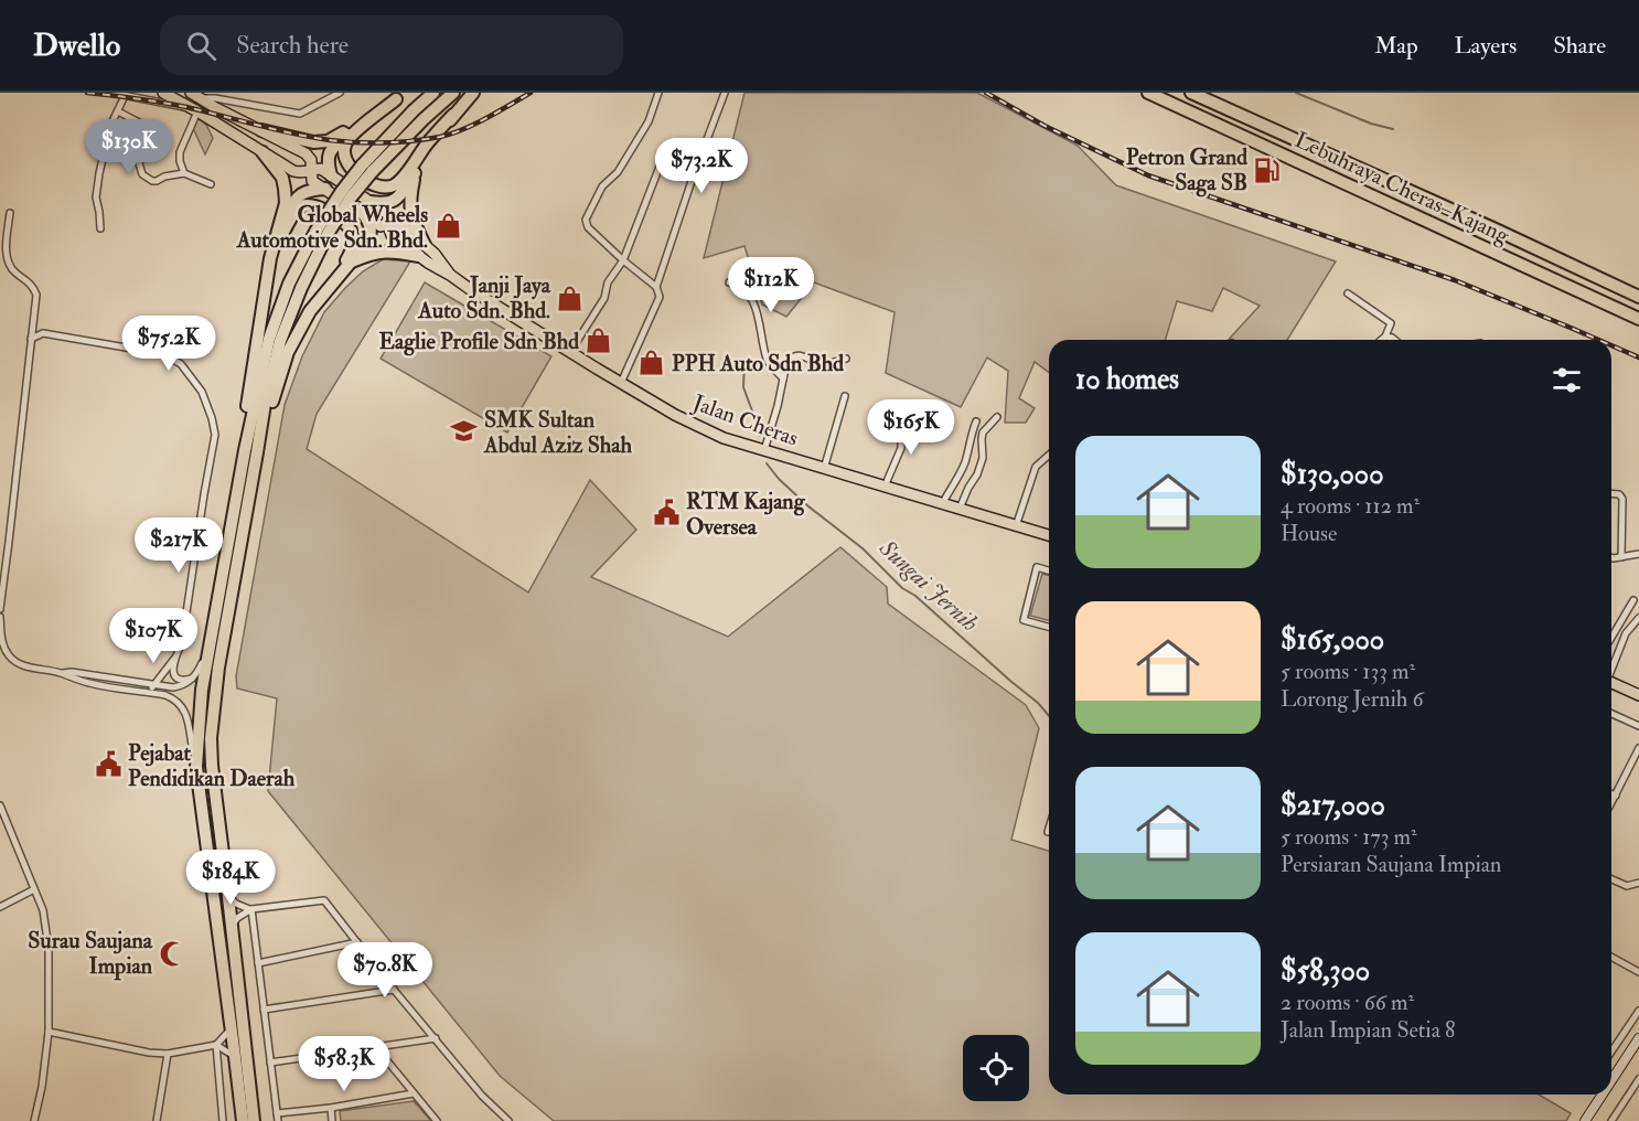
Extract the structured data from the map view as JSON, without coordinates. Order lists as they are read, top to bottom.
{
  "streets": {
    "highway": ["Lebuhraya Cheras–Kajang"],
    "main road": ["Jalan Cheras"]
  },
  "water": ["Sungai Jernih"],
  "places": {
    "fuel station": ["Petron Grand Saga SB"],
    "shop": [
      "Global Wheels Automotive Sdn. Bhd.",
      "Janji Jaya Auto Sdn. Bhd.",
      "Eaglie Profile Sdn Bhd",
      "PPH Auto Sdn Bhd"
    ],
    "school or university": ["SMK Sultan Abdul Aziz Shah"],
    "public building": ["RTM Kajang Oversea", "Pejabat Pendidikan Daerah"],
    "mosque": ["Surau Saujana Impian"]
  },
  "page": {
    "header": "Dwello",
    "search": "Search here",
    "nav": ["Map", "Layers", "Share"],
    "price": [
      "$130K",
      "$73.2K",
      "$112K",
      "$75.2K",
      "$165K",
      "$217K",
      "$107K",
      "$184K",
      "$70.8K",
      "$58.3K"
    ],
    "heading": "10 homes",
    "list": [
      {
        "name": "$130,000",
        "note": "4 rooms · 112 m² · House"
      },
      {
        "name": "$165,000",
        "note": "5 rooms · 133 m² · Lorong Jernih 6"
      },
      {
        "name": "$217,000",
        "note": "5 rooms · 173 m² · Persiaran Saujana Impian"
      },
      {
        "name": "$58,300",
        "note": "2 rooms · 66 m² · Jalan Impian Setia 8"
      }
    ]
  }
}
